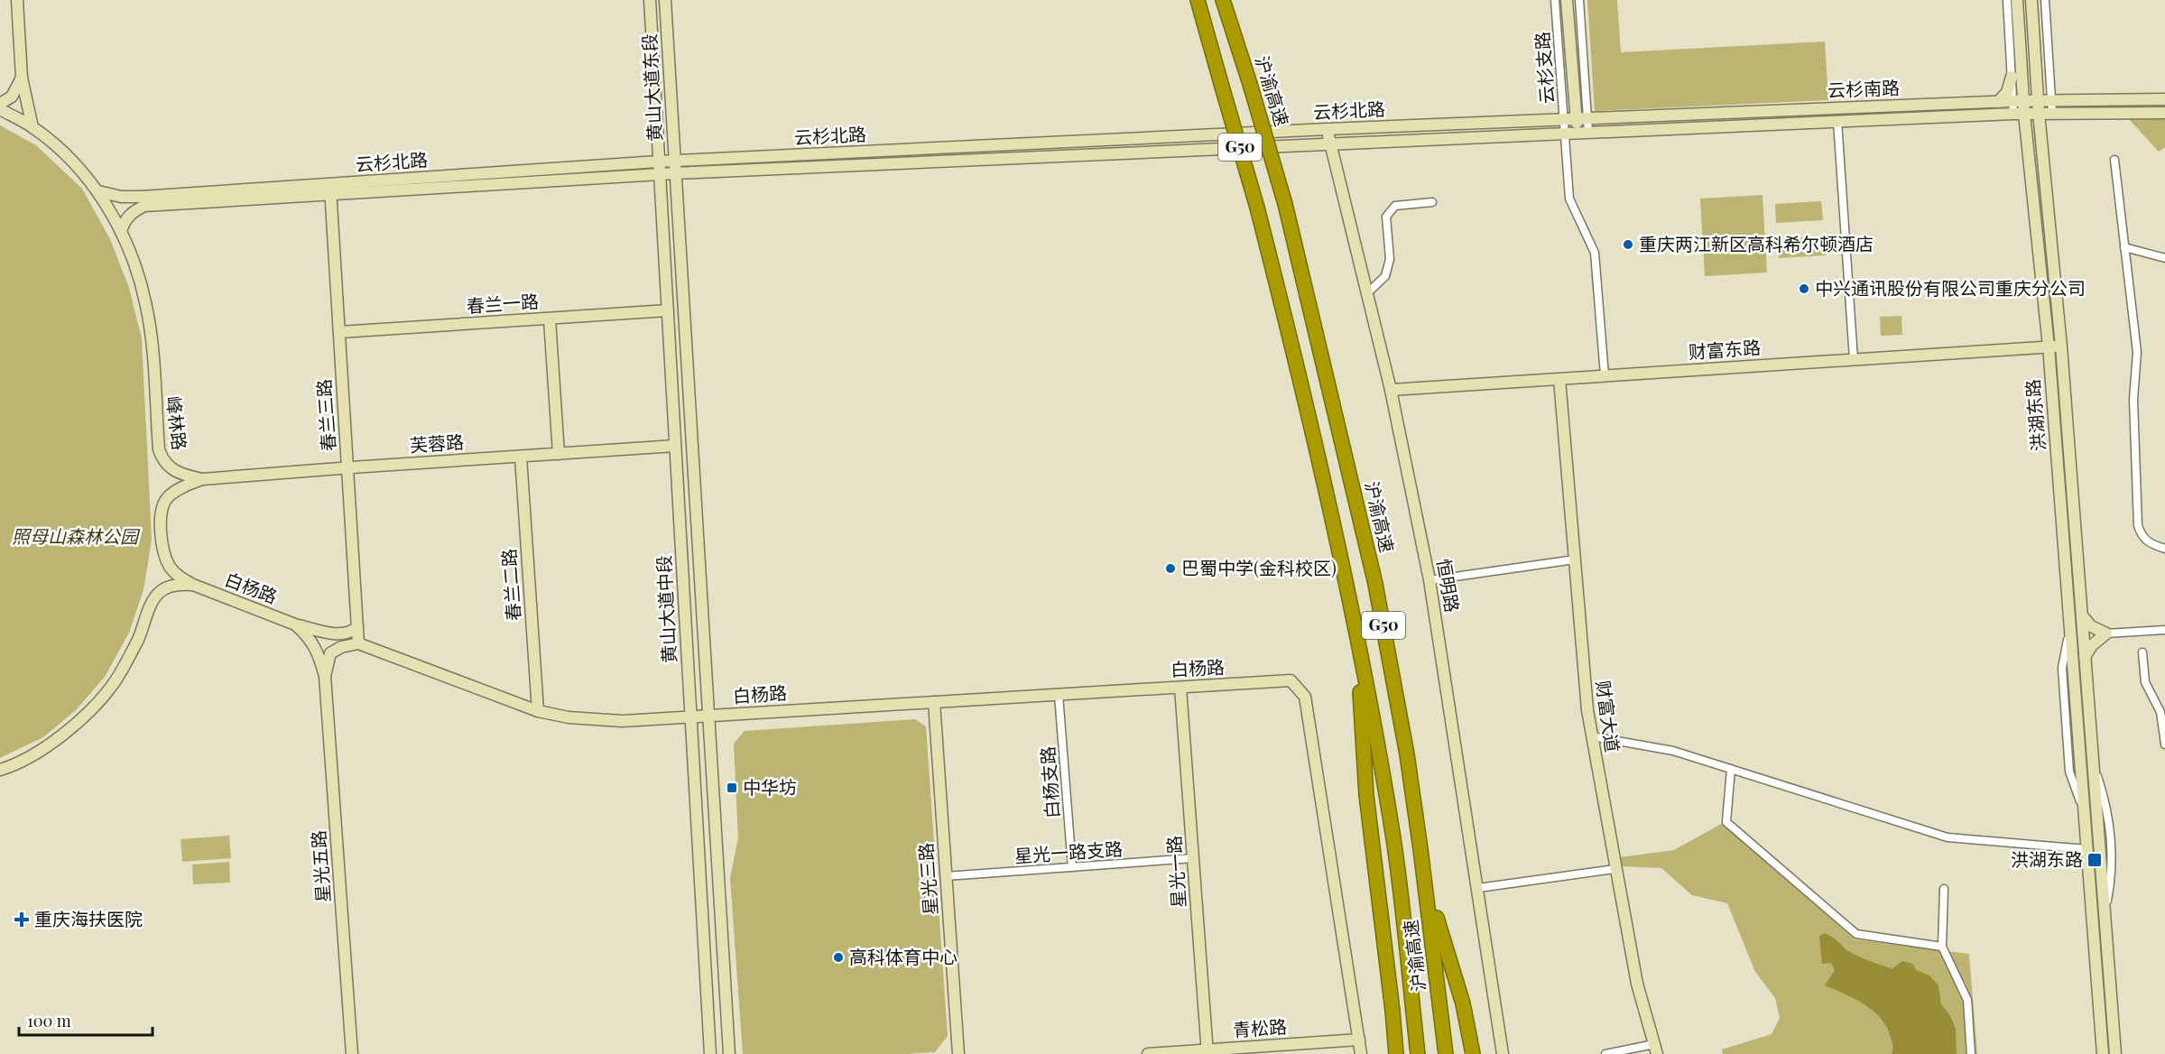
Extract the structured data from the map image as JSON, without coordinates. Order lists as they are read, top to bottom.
{
  "streets": {
    "highway": ["沪渝高速", "G50"],
    "main road": [
      "黄山大道东段",
      "云杉南路",
      "云杉北路",
      "春兰一路",
      "财富东路",
      "春兰三路",
      "洪湖东路",
      "峰林路",
      "芙蓉路",
      "春兰二路",
      "恒明路",
      "白杨路",
      "黄山大道中段",
      "财富大道",
      "星光五路",
      "星光一路",
      "星光三路",
      "青松路"
    ],
    "street": ["云杉支路", "白杨支路", "星光一路支路"]
  },
  "crossings": [
    ["云杉支路", "云杉南路"],
    ["云杉支路", "云杉北路"],
    ["云杉支路", "财富东路"],
    ["黄山大道东段", "云杉北路"],
    ["黄山大道东段", "黄山大道中段"],
    ["云杉南路", "云杉北路"],
    ["云杉南路", "洪湖东路"],
    ["云杉北路", "春兰三路"],
    ["云杉北路", "峰林路"],
    ["云杉北路", "恒明路"],
    ["云杉北路", "黄山大道中段"],
    ["春兰一路", "春兰三路"],
    ["春兰一路", "黄山大道中段"],
    ["财富东路", "洪湖东路"],
    ["财富东路", "恒明路"],
    ["财富东路", "财富大道"],
    ["春兰三路", "芙蓉路"],
    ["春兰三路", "白杨路"],
    ["峰林路", "芙蓉路"],
    ["芙蓉路", "春兰二路"],
    ["芙蓉路", "黄山大道中段"],
    ["春兰二路", "白杨路"],
    ["白杨路", "黄山大道中段"],
    ["白杨路", "白杨支路"],
    ["白杨路", "星光五路"],
    ["白杨路", "星光一路"],
    ["白杨路", "星光三路"],
    ["白杨路", "青松路"],
    ["白杨支路", "星光一路支路"],
    ["星光一路支路", "星光一路"],
    ["星光一路支路", "星光三路"],
    ["星光一路", "青松路"]
  ],
  "parks": ["照母山森林公园"],
  "places": {
    "other": [
      "重庆两江新区高科希尔顿酒店",
      "中兴通讯股份有限公司重庆分公司",
      "巴蜀中学(金科校区)",
      "高科体育中心"
    ],
    "transit": ["中华坊", "洪湖东路"],
    "health": ["重庆海扶医院"]
  },
  "scale_bar": "100 m"
}
